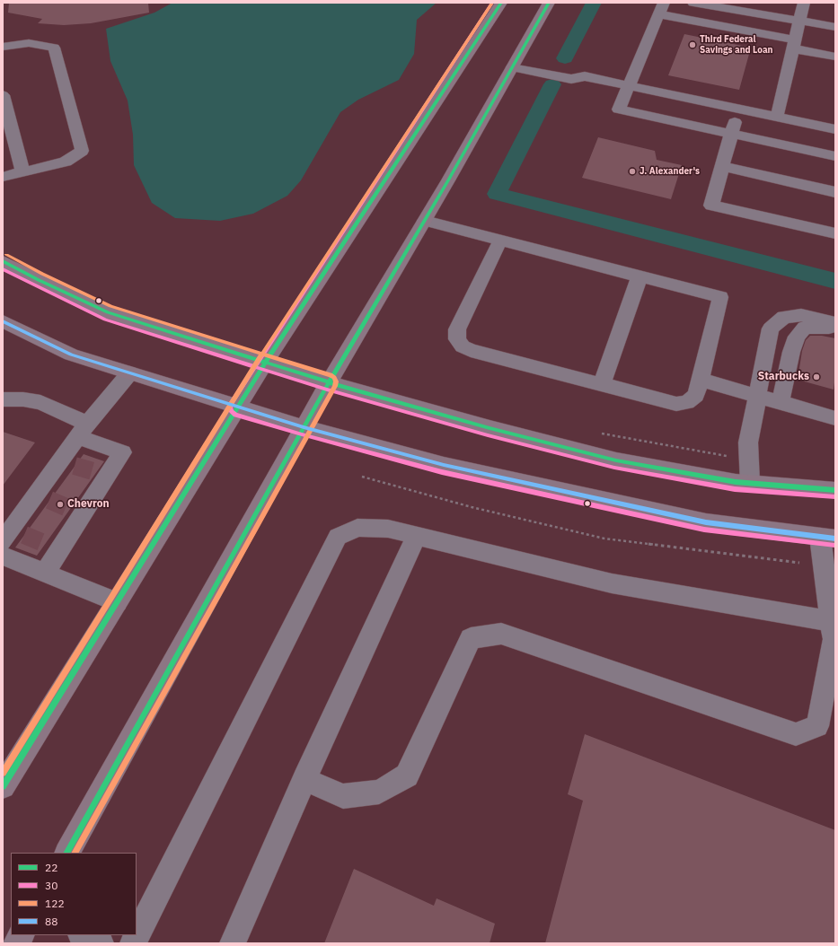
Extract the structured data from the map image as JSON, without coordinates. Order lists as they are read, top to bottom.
{
  "places": [
    "Third Federal Savings and Loan",
    "J. Alexander's",
    "Starbucks",
    "Chevron"
  ],
  "lines": [
    "transit line 22",
    "transit line 30",
    "transit line 122",
    "transit line 88"
  ],
  "legend": [
    "22",
    "30",
    "122",
    "88"
  ]
}
